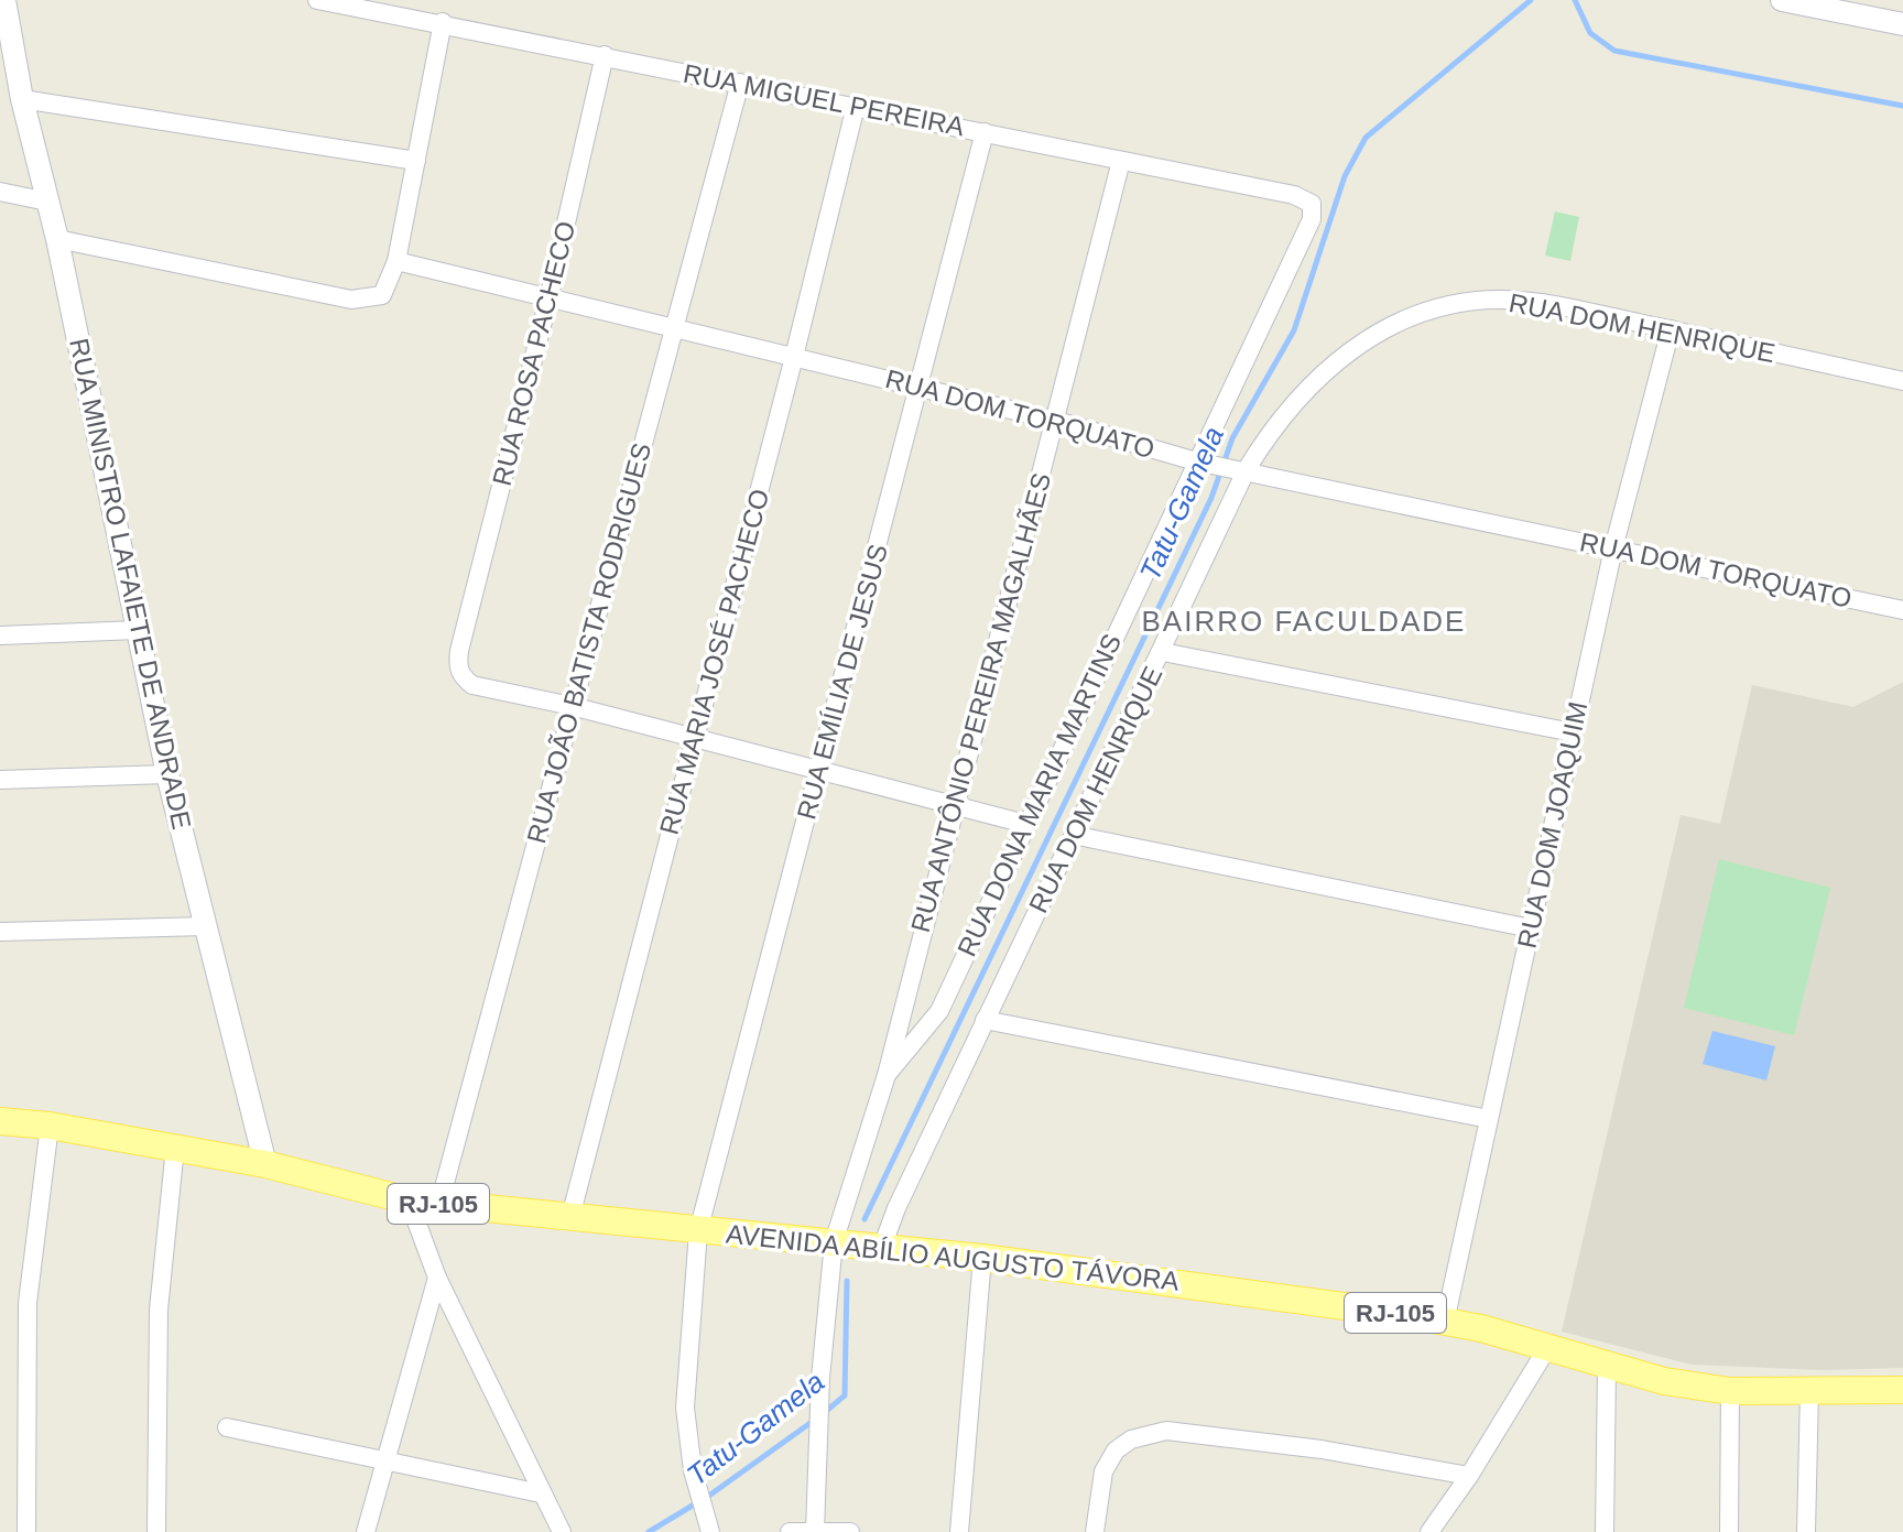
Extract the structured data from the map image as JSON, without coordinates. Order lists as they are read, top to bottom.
{
  "streets": {
    "main road": ["RJ-105", "AVENIDA ABÍLIO AUGUSTO TÁVORA"],
    "street": [
      "RUA MIGUEL PEREIRA",
      "RUA DOM HENRIQUE",
      "RUA ROSA PACHECO",
      "RUA DOM TORQUATO",
      "RUA MINISTRO LAFAIETE DE ANDRADE",
      "RUA JOÃO BATISTA RODRIGUES",
      "RUA MARIA JOSÉ PACHECO",
      "RUA EMÍLIA DE JESUS",
      "RUA ANTÔNIO PEREIRA MAGALHÃES",
      "RUA DONA MARIA MARTINS",
      "RUA DOM JOAQUIM"
    ]
  },
  "crossings": [
    ["RUA MIGUEL PEREIRA", "RUA ROSA PACHECO"],
    ["RUA MIGUEL PEREIRA", "RUA JOÃO BATISTA RODRIGUES"],
    ["RUA MIGUEL PEREIRA", "RUA MARIA JOSÉ PACHECO"],
    ["RUA MIGUEL PEREIRA", "RUA EMÍLIA DE JESUS"],
    ["RUA MIGUEL PEREIRA", "RUA ANTÔNIO PEREIRA MAGALHÃES"],
    ["RUA MIGUEL PEREIRA", "RUA DONA MARIA MARTINS"],
    ["RUA DOM HENRIQUE", "RUA DOM TORQUATO"],
    ["RUA DOM HENRIQUE", "RUA DOM JOAQUIM"],
    ["RUA DOM HENRIQUE", "AVENIDA ABÍLIO AUGUSTO TÁVORA"],
    ["RUA ROSA PACHECO", "RUA DOM TORQUATO"],
    ["RUA ROSA PACHECO", "RUA JOÃO BATISTA RODRIGUES"],
    ["RUA DOM TORQUATO", "RUA JOÃO BATISTA RODRIGUES"],
    ["RUA DOM TORQUATO", "RUA MARIA JOSÉ PACHECO"],
    ["RUA DOM TORQUATO", "RUA EMÍLIA DE JESUS"],
    ["RUA DOM TORQUATO", "RUA ANTÔNIO PEREIRA MAGALHÃES"],
    ["RUA DOM TORQUATO", "RUA DONA MARIA MARTINS"],
    ["RUA DOM TORQUATO", "RUA DOM JOAQUIM"],
    ["RUA MINISTRO LAFAIETE DE ANDRADE", "AVENIDA ABÍLIO AUGUSTO TÁVORA"],
    ["RUA JOÃO BATISTA RODRIGUES", "AVENIDA ABÍLIO AUGUSTO TÁVORA"],
    ["RUA MARIA JOSÉ PACHECO", "AVENIDA ABÍLIO AUGUSTO TÁVORA"],
    ["RUA EMÍLIA DE JESUS", "AVENIDA ABÍLIO AUGUSTO TÁVORA"],
    ["RUA ANTÔNIO PEREIRA MAGALHÃES", "RUA DONA MARIA MARTINS"],
    ["RUA ANTÔNIO PEREIRA MAGALHÃES", "AVENIDA ABÍLIO AUGUSTO TÁVORA"],
    ["RUA DOM JOAQUIM", "AVENIDA ABÍLIO AUGUSTO TÁVORA"]
  ],
  "districts": ["BAIRRO FACULDADE"],
  "water": ["Tatu-Gamela"]
}
